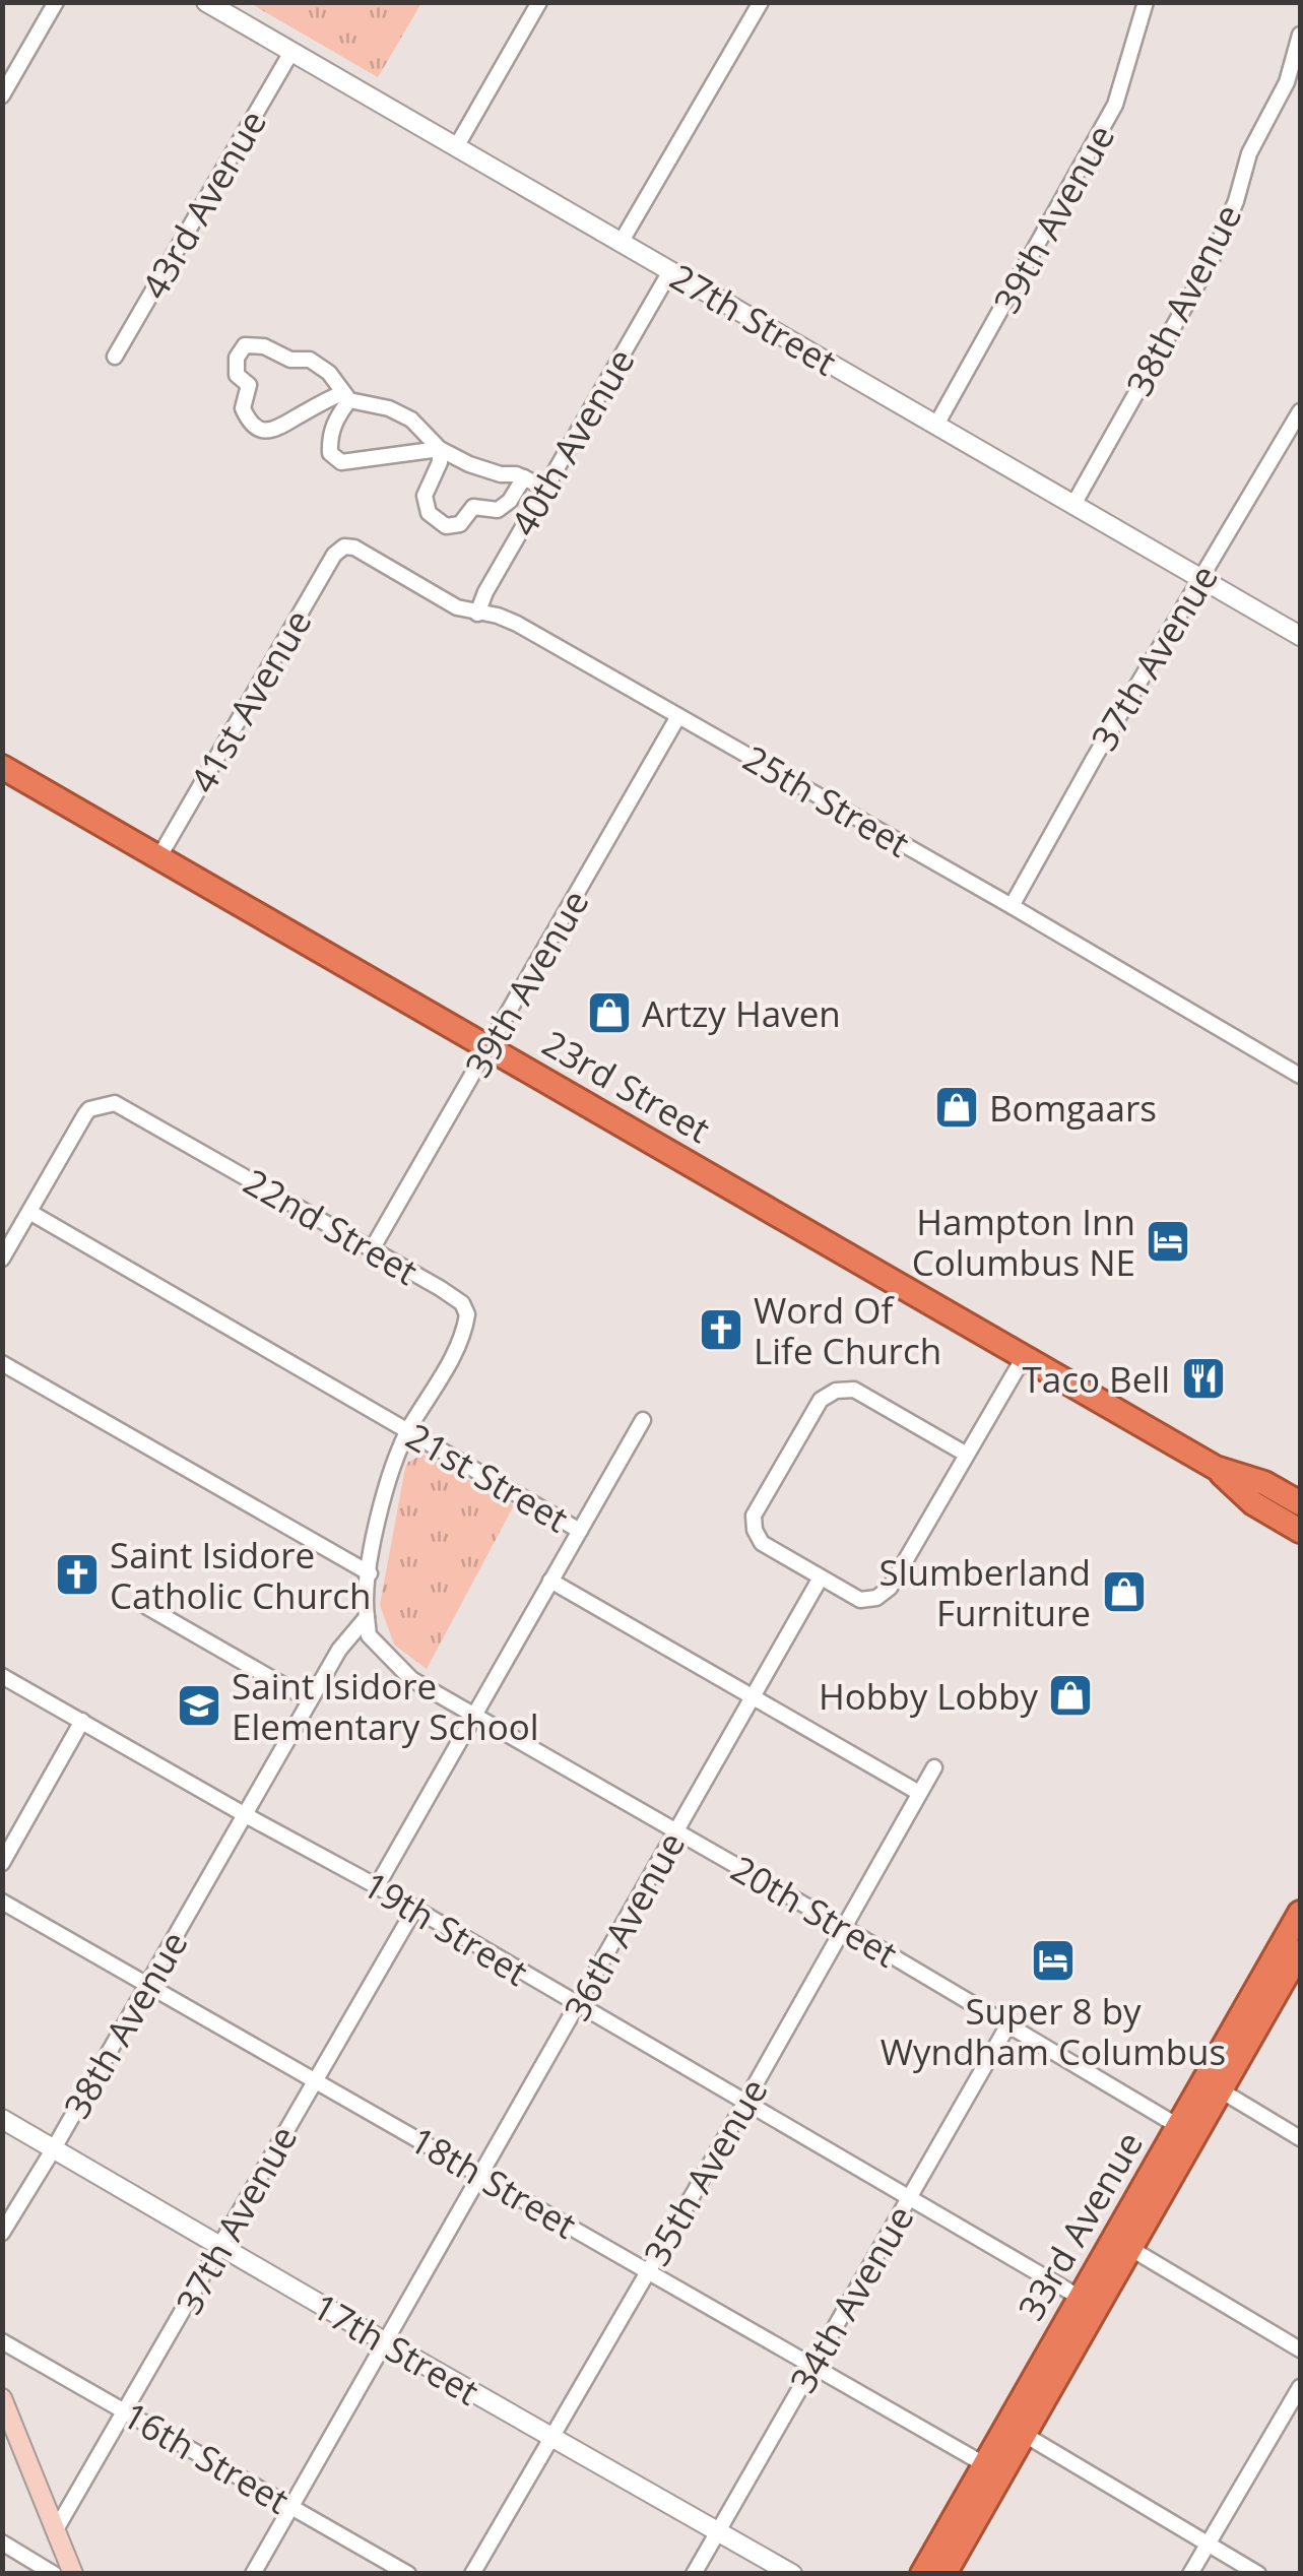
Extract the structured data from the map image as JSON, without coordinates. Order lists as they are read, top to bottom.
{
  "streets": {
    "highway": ["23rd Street", "33rd Avenue"],
    "street": [
      "43rd Avenue",
      "39th Avenue",
      "38th Avenue",
      "27th Street",
      "40th Avenue",
      "37th Avenue",
      "41st Avenue",
      "25th Street",
      "22nd Street",
      "21st Street",
      "20th Street",
      "36th Avenue",
      "19th Street",
      "35th Avenue",
      "18th Street",
      "34th Avenue",
      "17th Street",
      "16th Street"
    ]
  },
  "crossings": [
    ["43rd Avenue", "27th Street"],
    ["39th Avenue", "27th Street"],
    ["39th Avenue", "25th Street"],
    ["39th Avenue", "23rd Street"],
    ["39th Avenue", "22nd Street"],
    ["38th Avenue", "27th Street"],
    ["38th Avenue", "22nd Street"],
    ["38th Avenue", "20th Street"],
    ["38th Avenue", "19th Street"],
    ["38th Avenue", "18th Street"],
    ["38th Avenue", "17th Street"],
    ["27th Street", "40th Avenue"],
    ["27th Street", "37th Avenue"],
    ["40th Avenue", "25th Street"],
    ["37th Avenue", "25th Street"],
    ["37th Avenue", "19th Street"],
    ["37th Avenue", "18th Street"],
    ["37th Avenue", "17th Street"],
    ["37th Avenue", "16th Street"],
    ["41st Avenue", "25th Street"],
    ["41st Avenue", "23rd Street"],
    ["22nd Street", "21st Street"],
    ["22nd Street", "20th Street"],
    ["21st Street", "36th Avenue"],
    ["21st Street", "35th Avenue"],
    ["20th Street", "36th Avenue"],
    ["20th Street", "35th Avenue"],
    ["20th Street", "33rd Avenue"],
    ["20th Street", "34th Avenue"],
    ["36th Avenue", "19th Street"],
    ["36th Avenue", "18th Street"],
    ["36th Avenue", "17th Street"],
    ["36th Avenue", "16th Street"],
    ["19th Street", "35th Avenue"],
    ["19th Street", "33rd Avenue"],
    ["19th Street", "34th Avenue"],
    ["35th Avenue", "18th Street"],
    ["35th Avenue", "17th Street"],
    ["18th Street", "33rd Avenue"],
    ["18th Street", "34th Avenue"],
    ["34th Avenue", "17th Street"]
  ],
  "places": {
    "shop": [
      "Artzy Haven",
      "Bomgaars",
      "Slumberland Furniture",
      "Hobby Lobby"
    ],
    "hotel": ["Hampton Inn Columbus NE", "Super 8 by Wyndham Columbus"],
    "church": ["Word Of Life Church", "Saint Isidore Catholic Church"],
    "restaurant": ["Taco Bell"],
    "school or university": ["Saint Isidore Elementary School"]
  }
}
